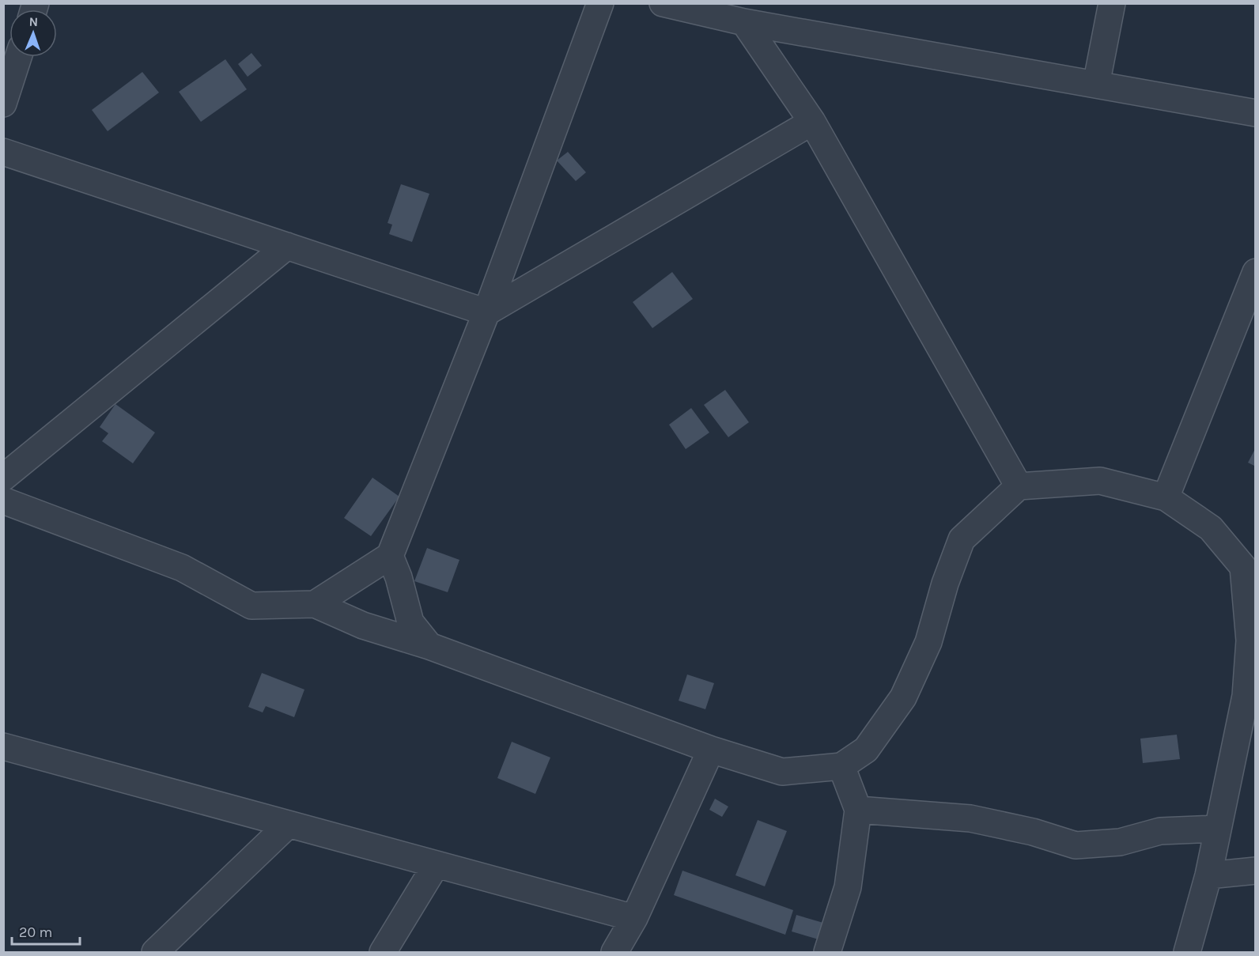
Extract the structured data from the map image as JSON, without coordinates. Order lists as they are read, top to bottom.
{
  "scale_bar": "20 m",
  "north": "top"
}
